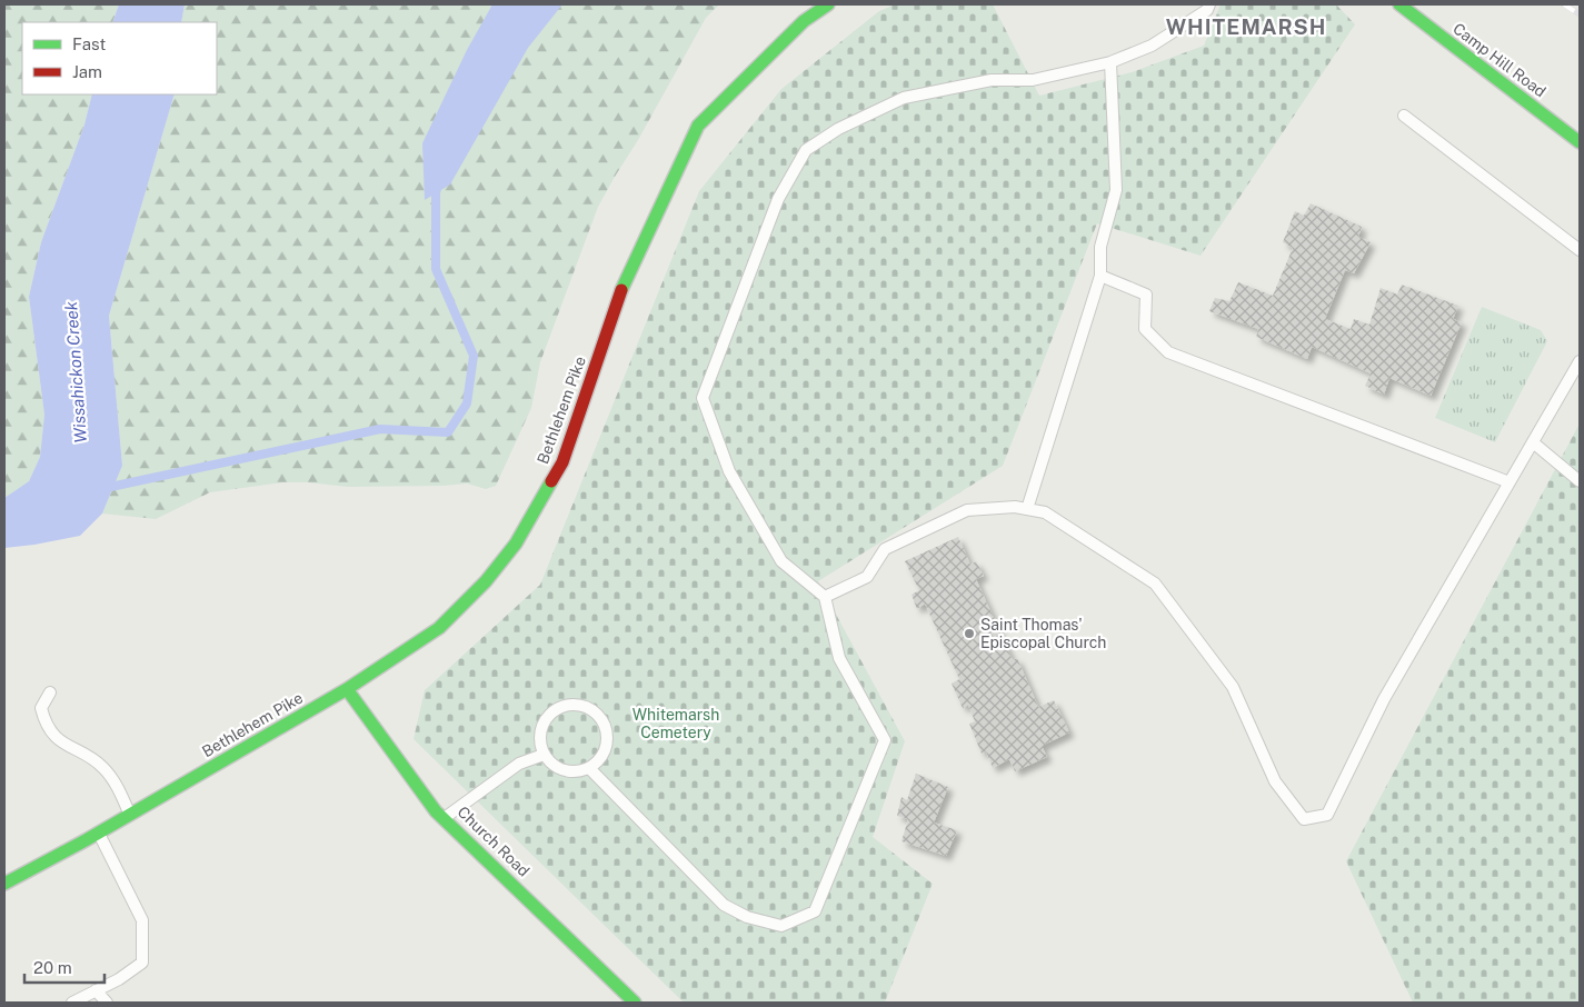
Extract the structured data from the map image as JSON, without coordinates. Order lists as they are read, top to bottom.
{
  "streets": {
    "main road": ["Camp Hill Road", "Bethlehem Pike", "Church Road"]
  },
  "crossings": [
    ["Bethlehem Pike", "Church Road"]
  ],
  "districts": ["WHITEMARSH"],
  "water": ["Wissahickon Creek"],
  "parks": ["Whitemarsh Cemetery"],
  "places": ["Saint Thomas' Episcopal Church"],
  "legend": ["Fast", "Jam"],
  "scale_bar": "20 m"
}
